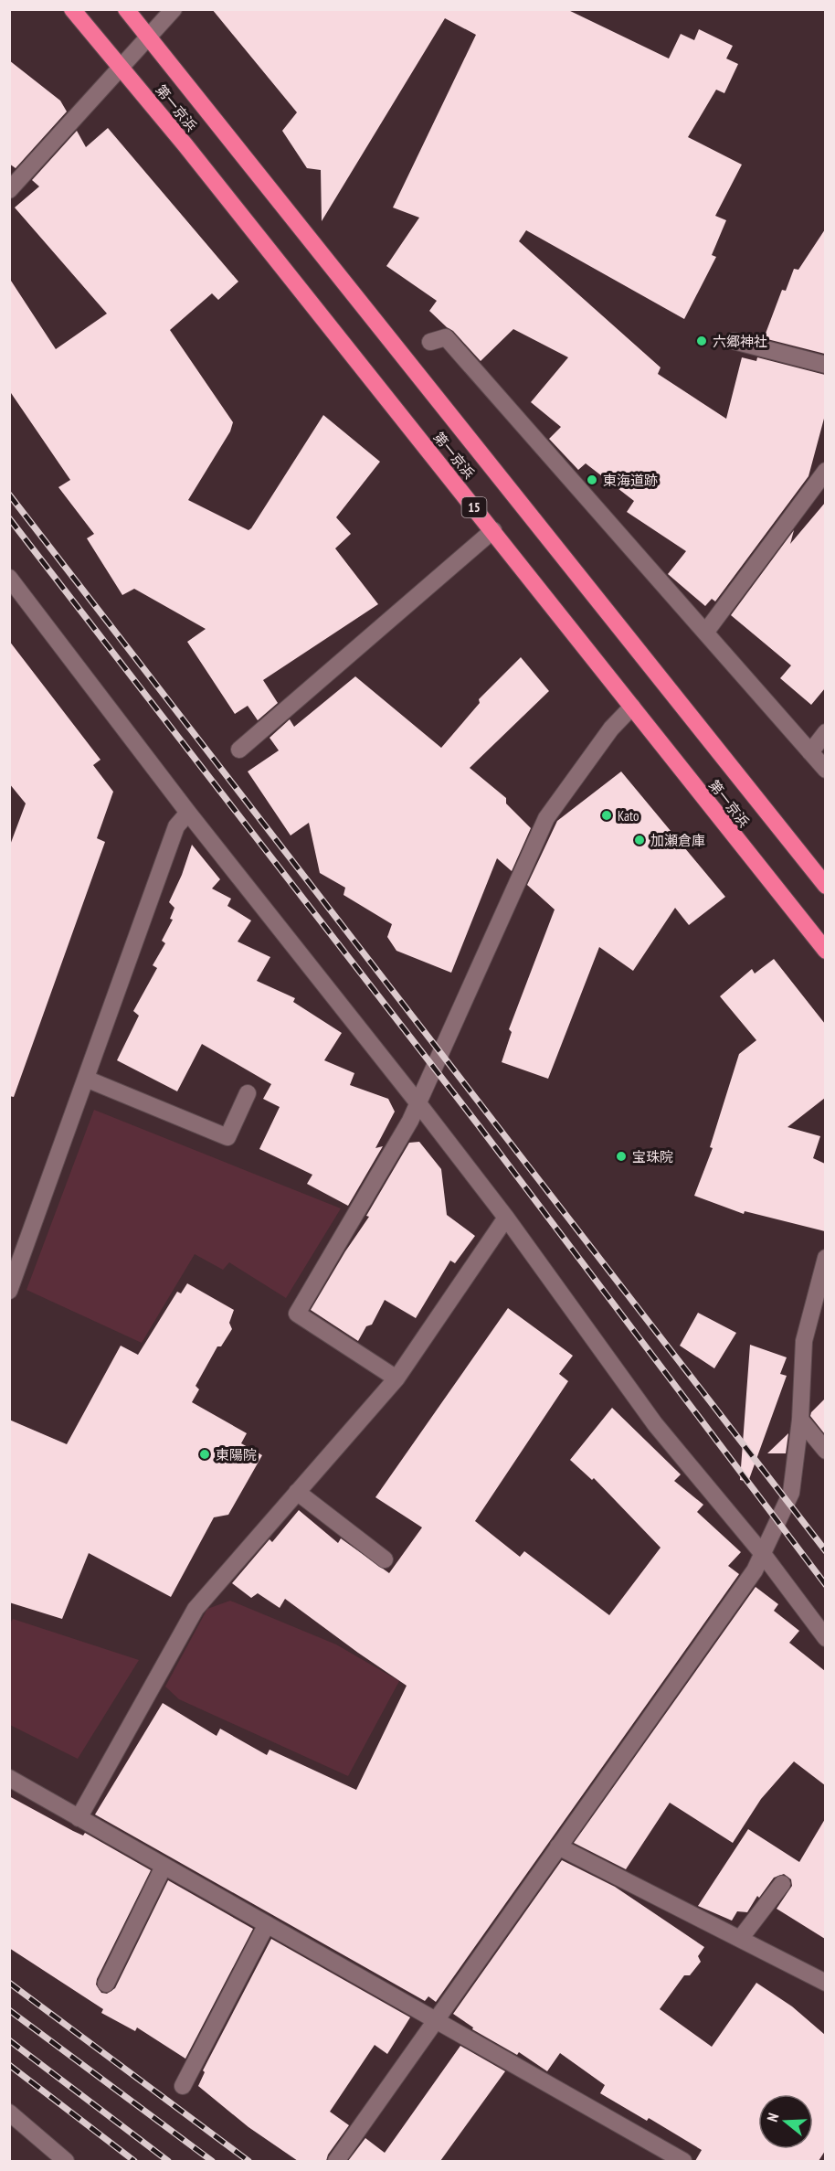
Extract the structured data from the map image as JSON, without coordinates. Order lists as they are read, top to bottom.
{
  "streets": {
    "highway": ["第一京浜", "15"]
  },
  "places": [
    "六郷神社",
    "東海道跡",
    "Kato",
    "加瀬倉庫",
    "宝珠院",
    "東陽院"
  ],
  "north": "left"
}
